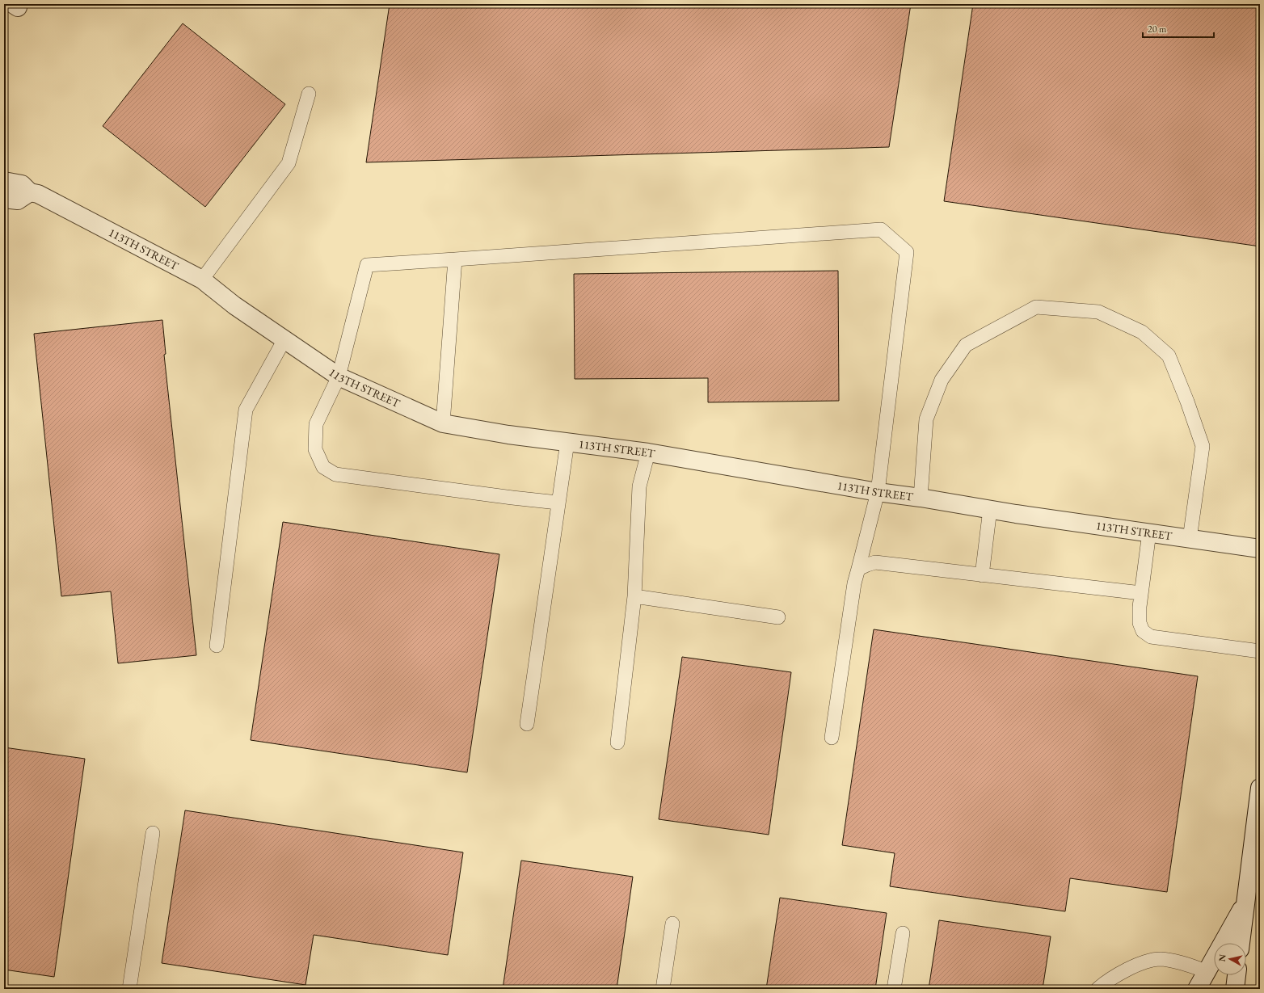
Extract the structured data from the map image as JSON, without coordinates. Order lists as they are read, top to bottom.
{
  "streets": {
    "street": ["113TH STREET"]
  },
  "scale_bar": "20 m",
  "north": "left"
}
